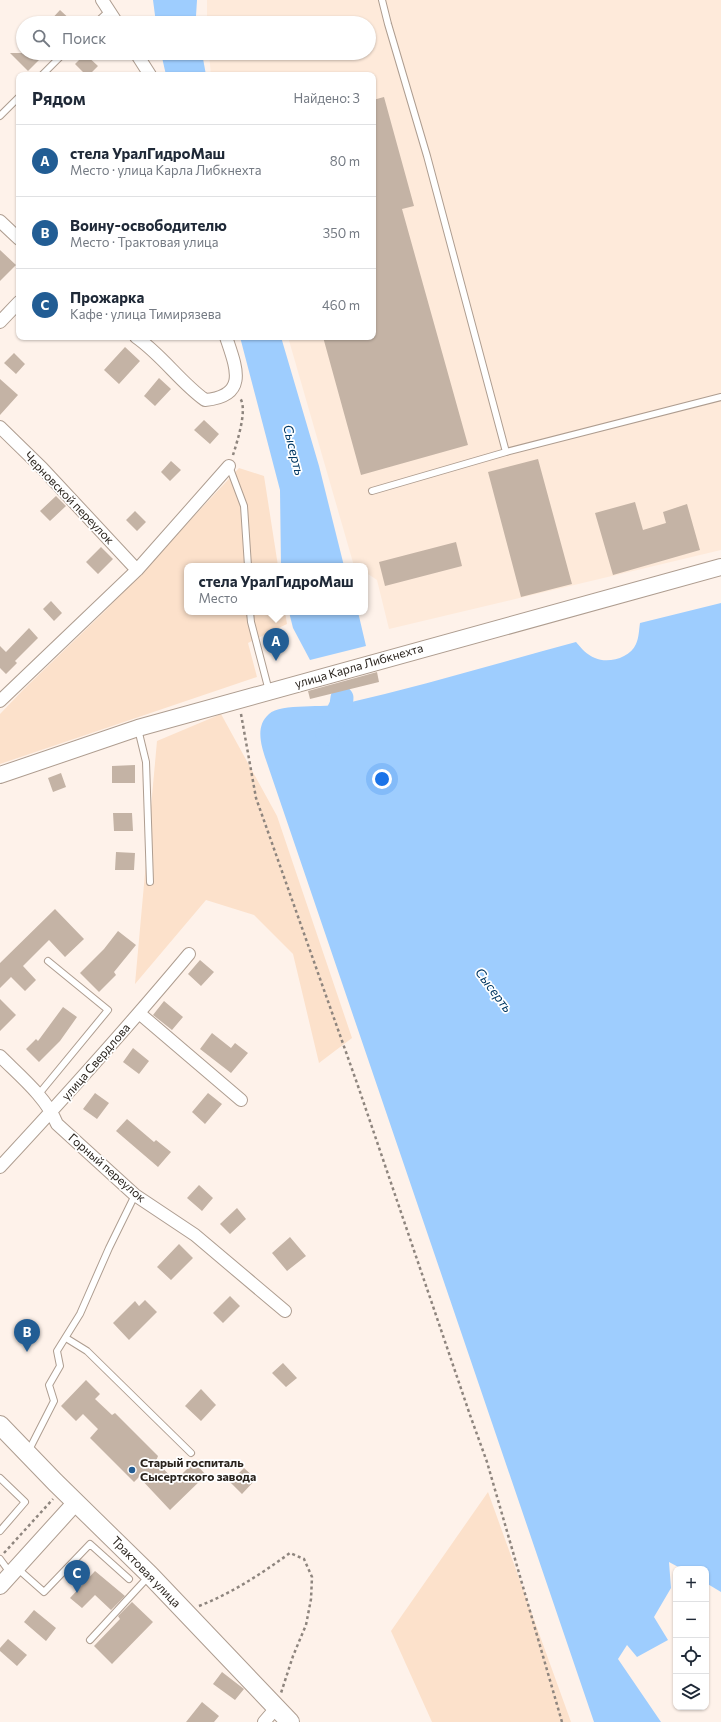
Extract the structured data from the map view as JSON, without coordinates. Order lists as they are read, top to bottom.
{
  "streets": {
    "main road": ["Трактовая улица"],
    "street": [
      "Черновской переулок",
      "улица Карла Либкнехта",
      "улица Свердлова",
      "Горный переулок"
    ]
  },
  "crossings": [
    ["улица Свердлова", "Горный переулок"]
  ],
  "water": ["Сысерть"],
  "places": ["Старый госпиталь Сысертского завода"],
  "page": {
    "search": "Поиск",
    "heading": ["Рядом", "Найдено: 3"],
    "list": [
      {
        "mark": "A",
        "name": "стела УралГидроМаш",
        "note": "Место · улица Карла Либкнехта",
        "value": "80 m"
      },
      {
        "mark": "B",
        "name": "Воину-освободителю",
        "note": "Место · Трактовая улица",
        "value": "350 m"
      },
      {
        "mark": "C",
        "name": "Прожарка",
        "note": "Кафе · улица Тимирязева",
        "value": "460 m"
      }
    ],
    "popup": ["стела УралГидроМаш", "Место"],
    "pins": ["A", "B", "C"],
    "map_buttons": ["+", "−"]
  }
}
